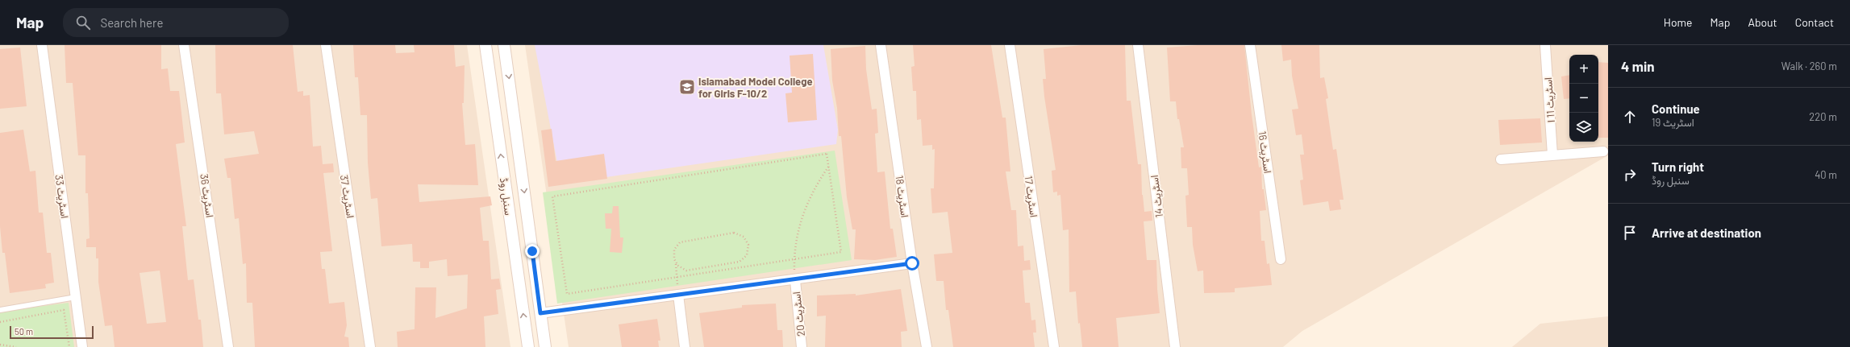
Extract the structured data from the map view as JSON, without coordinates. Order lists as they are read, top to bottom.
{
  "streets": {
    "street": [
      "اسٹریٹ 11 ا",
      "اسٹریٹ 16",
      "اسٹریٹ 36",
      "اسٹریٹ 33",
      "اسٹریٹ 37",
      "سنبل روڈ",
      "اسٹریٹ 18",
      "اسٹریٹ 17",
      "اسٹریٹ 14",
      "اسٹریٹ 20"
    ]
  },
  "places": {
    "school or university": ["Islamabad Model College for Girls F-10/2"]
  },
  "scale_bar": "50 m",
  "page": {
    "header": "Map",
    "search": "Search here",
    "nav": [
      "Home",
      "Map",
      "About",
      "Contact"
    ],
    "heading": ["4 min", "Walk · 260 m"],
    "map_buttons": ["+", "−"],
    "list": [
      ["Continue", "اسٹریٹ 19", "220 m"],
      ["Turn right", "سنبل روڈ", "40 m"],
      "Arrive at destination"
    ],
    "scale": "50 m"
  }
}
